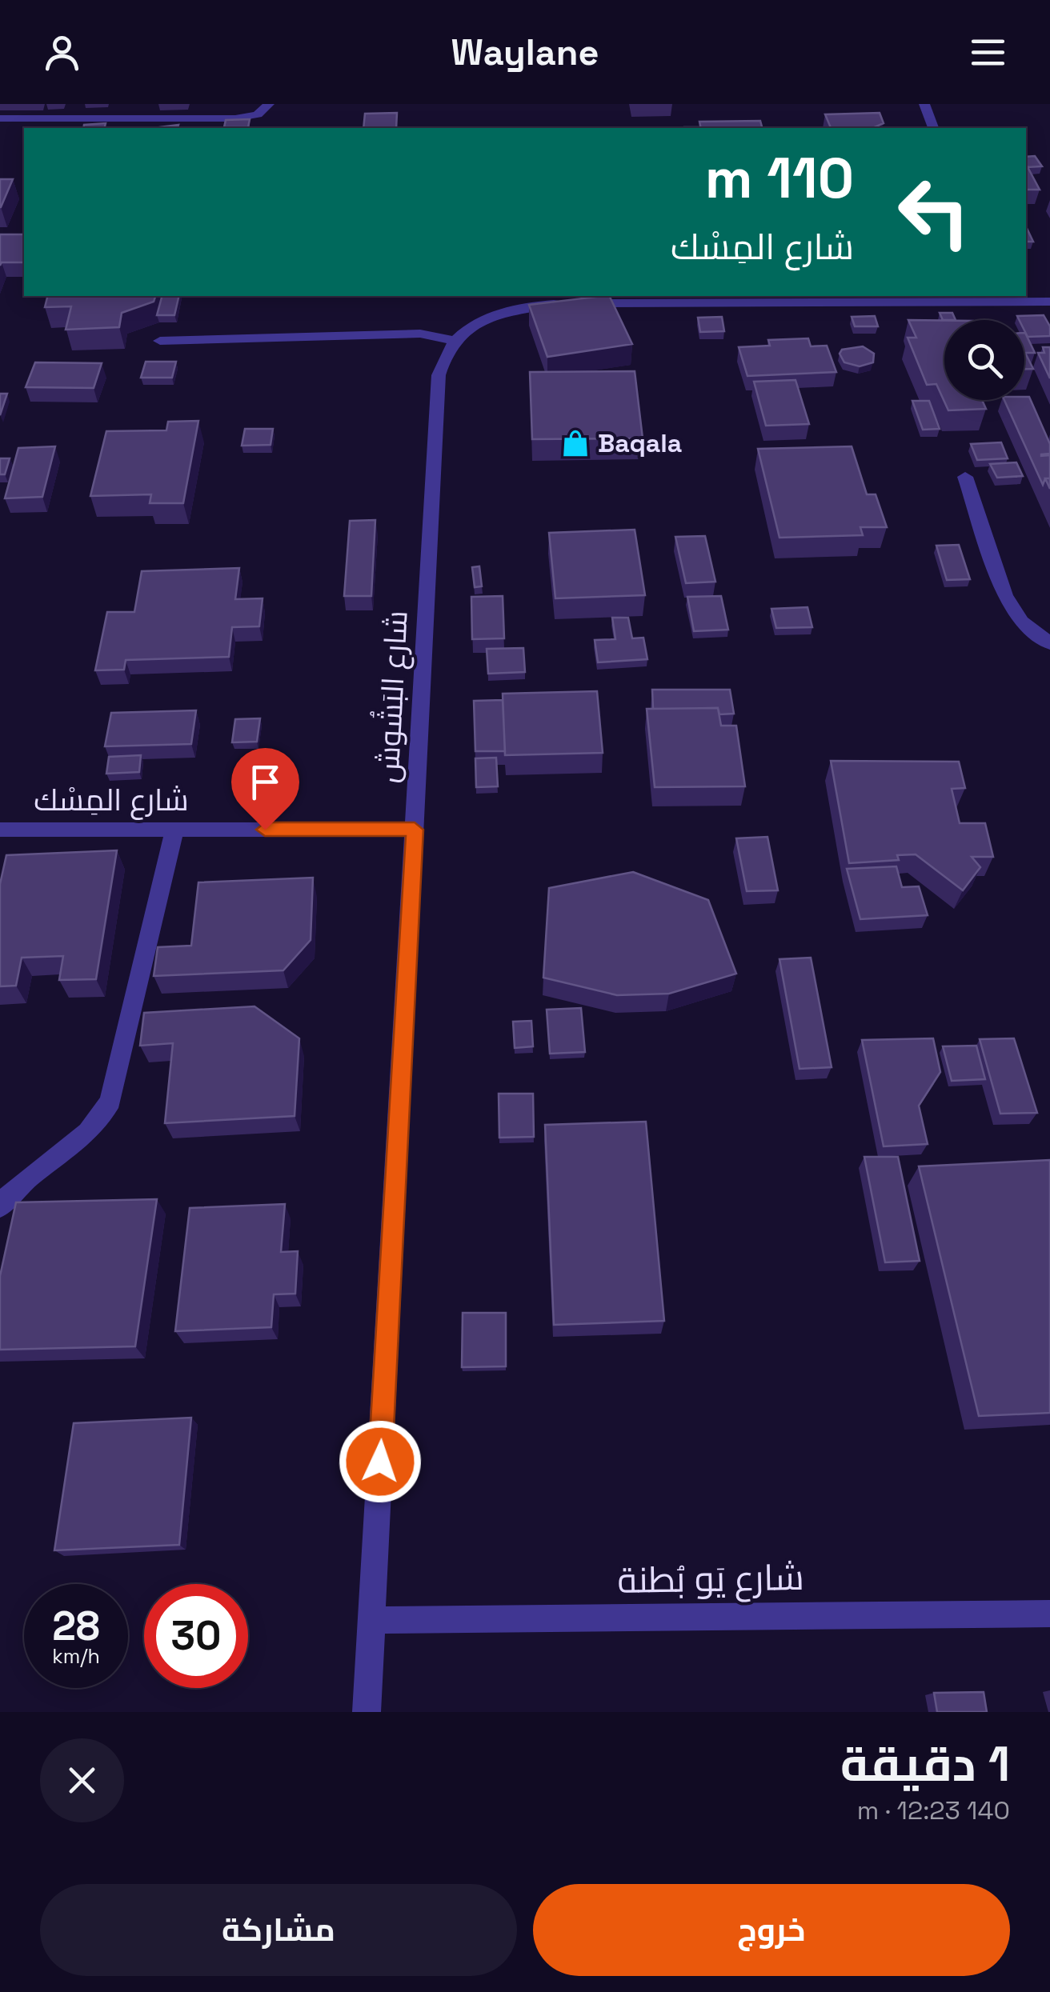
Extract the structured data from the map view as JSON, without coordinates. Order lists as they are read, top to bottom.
{
  "streets": {
    "street": ["شارع البَشُوش", "شارع المِسْك", "شارع يَو بُطنة"]
  },
  "crossings": [
    ["شارع البَشُوش", "شارع المِسْك"],
    ["شارع البَشُوش", "شارع يَو بُطنة"]
  ],
  "places": {
    "shop": ["Baqala"]
  },
  "page": {
    "header": "Waylane",
    "turn": ["110 m", "شارع المِسْك"],
    "speed": "28 km/h",
    "limit": "30",
    "heading": ["1 دقيقة", "140 m · 12:23"],
    "buttons": ["خروج", "مشاركة"]
  }
}
